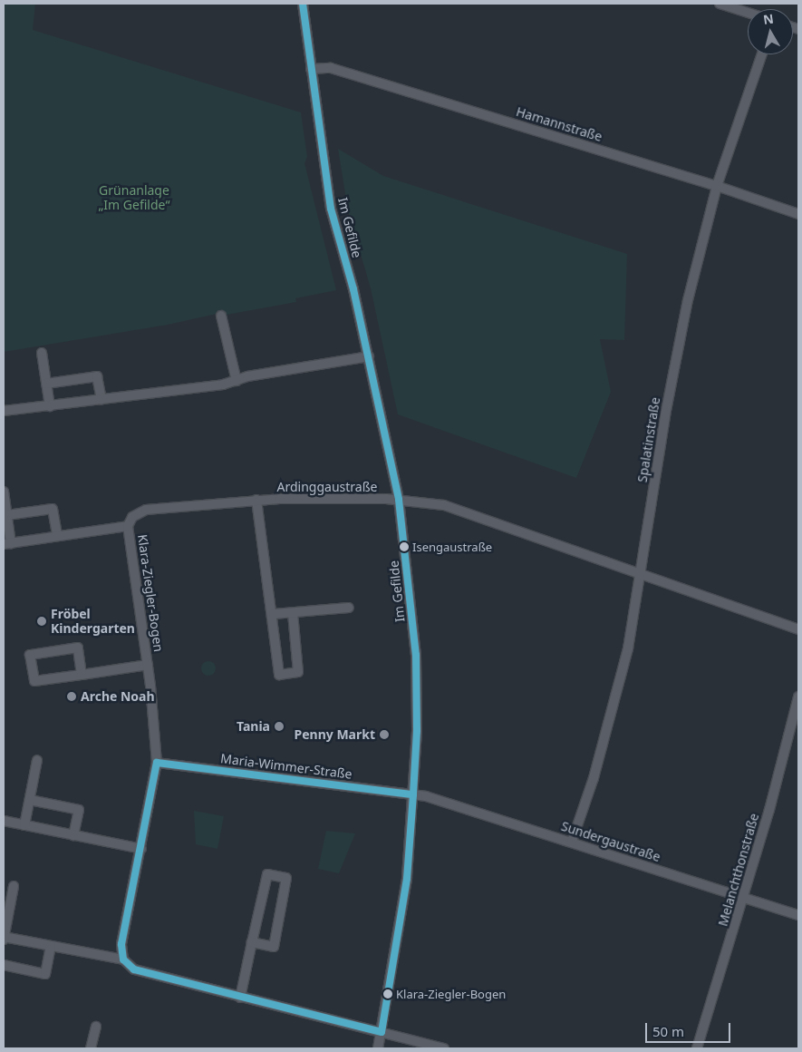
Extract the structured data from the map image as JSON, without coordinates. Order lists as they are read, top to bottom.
{
  "streets": {
    "street": [
      "Hamannstraße",
      "Im Gefilde",
      "Spalatinstraße",
      "Ardinggaustraße",
      "Klara-Ziegler-Bogen",
      "Maria-Wimmer-Straße",
      "Sundergaustraße",
      "Melanchthonstraße"
    ]
  },
  "crossings": [
    ["Hamannstraße", "Im Gefilde"],
    ["Hamannstraße", "Spalatinstraße"],
    ["Im Gefilde", "Ardinggaustraße"],
    ["Im Gefilde", "Maria-Wimmer-Straße"],
    ["Im Gefilde", "Sundergaustraße"],
    ["Spalatinstraße", "Sundergaustraße"],
    ["Ardinggaustraße", "Klara-Ziegler-Bogen"],
    ["Klara-Ziegler-Bogen", "Maria-Wimmer-Straße"],
    ["Maria-Wimmer-Straße", "Sundergaustraße"],
    ["Sundergaustraße", "Melanchthonstraße"]
  ],
  "parks": ["Grünanlage „Im Gefilde“"],
  "places": [
    "Isengaustraße",
    "Fröbel Kindergarten",
    "Arche Noah",
    "Tania",
    "Penny Markt",
    "Klara-Ziegler-Bogen"
  ],
  "scale_bar": "50 m",
  "north": "top"
}
